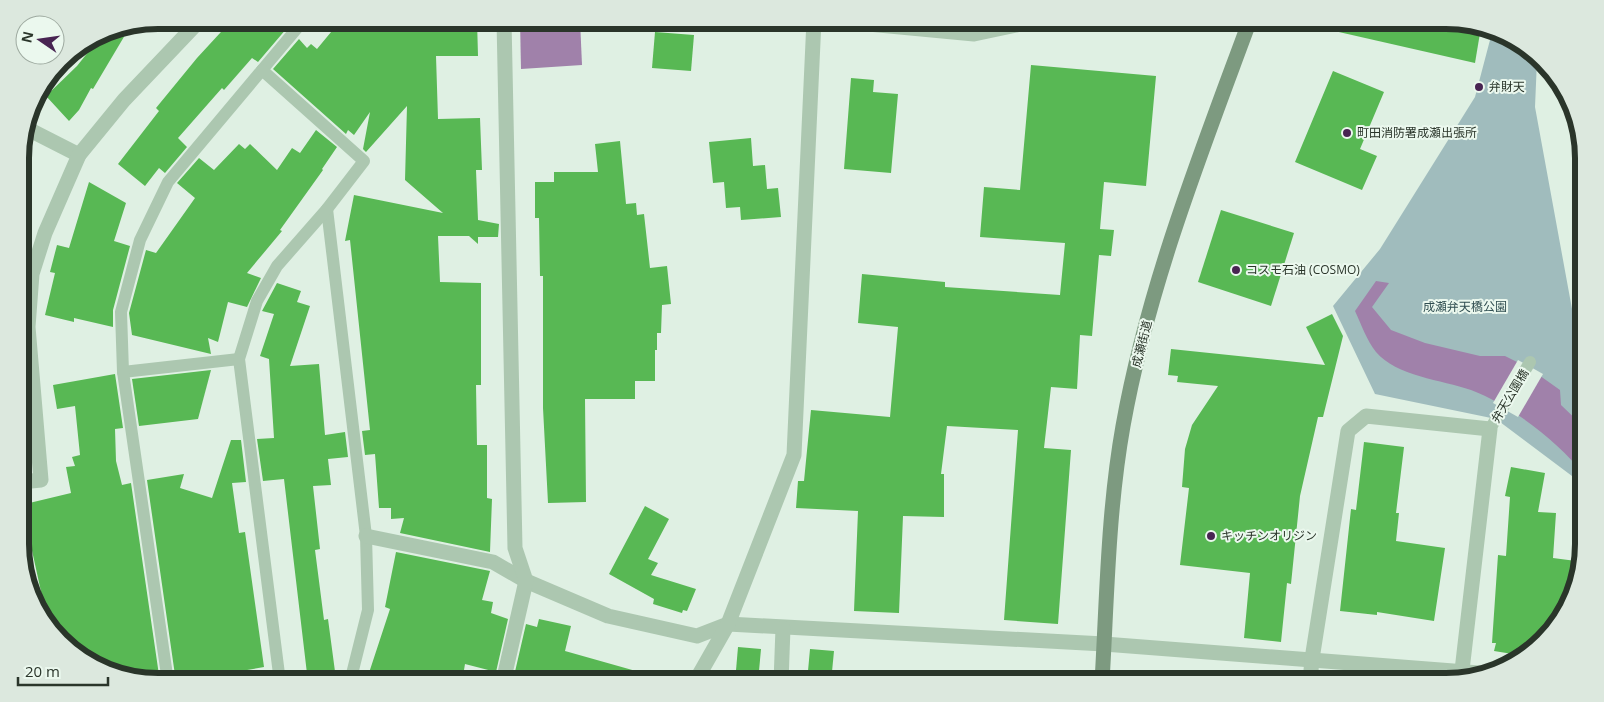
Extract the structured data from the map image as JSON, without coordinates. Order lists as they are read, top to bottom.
{
  "streets": {
    "main road": ["成瀬街道"],
    "lane": ["弁天公園橋"]
  },
  "parks": ["成瀬弁天橋公園"],
  "places": [
    "弁財天",
    "町田消防署成瀬出張所",
    "コスモ石油 (COSMO)",
    "キッチンオリジン"
  ],
  "scale_bar": "20 m",
  "north": "left"
}
